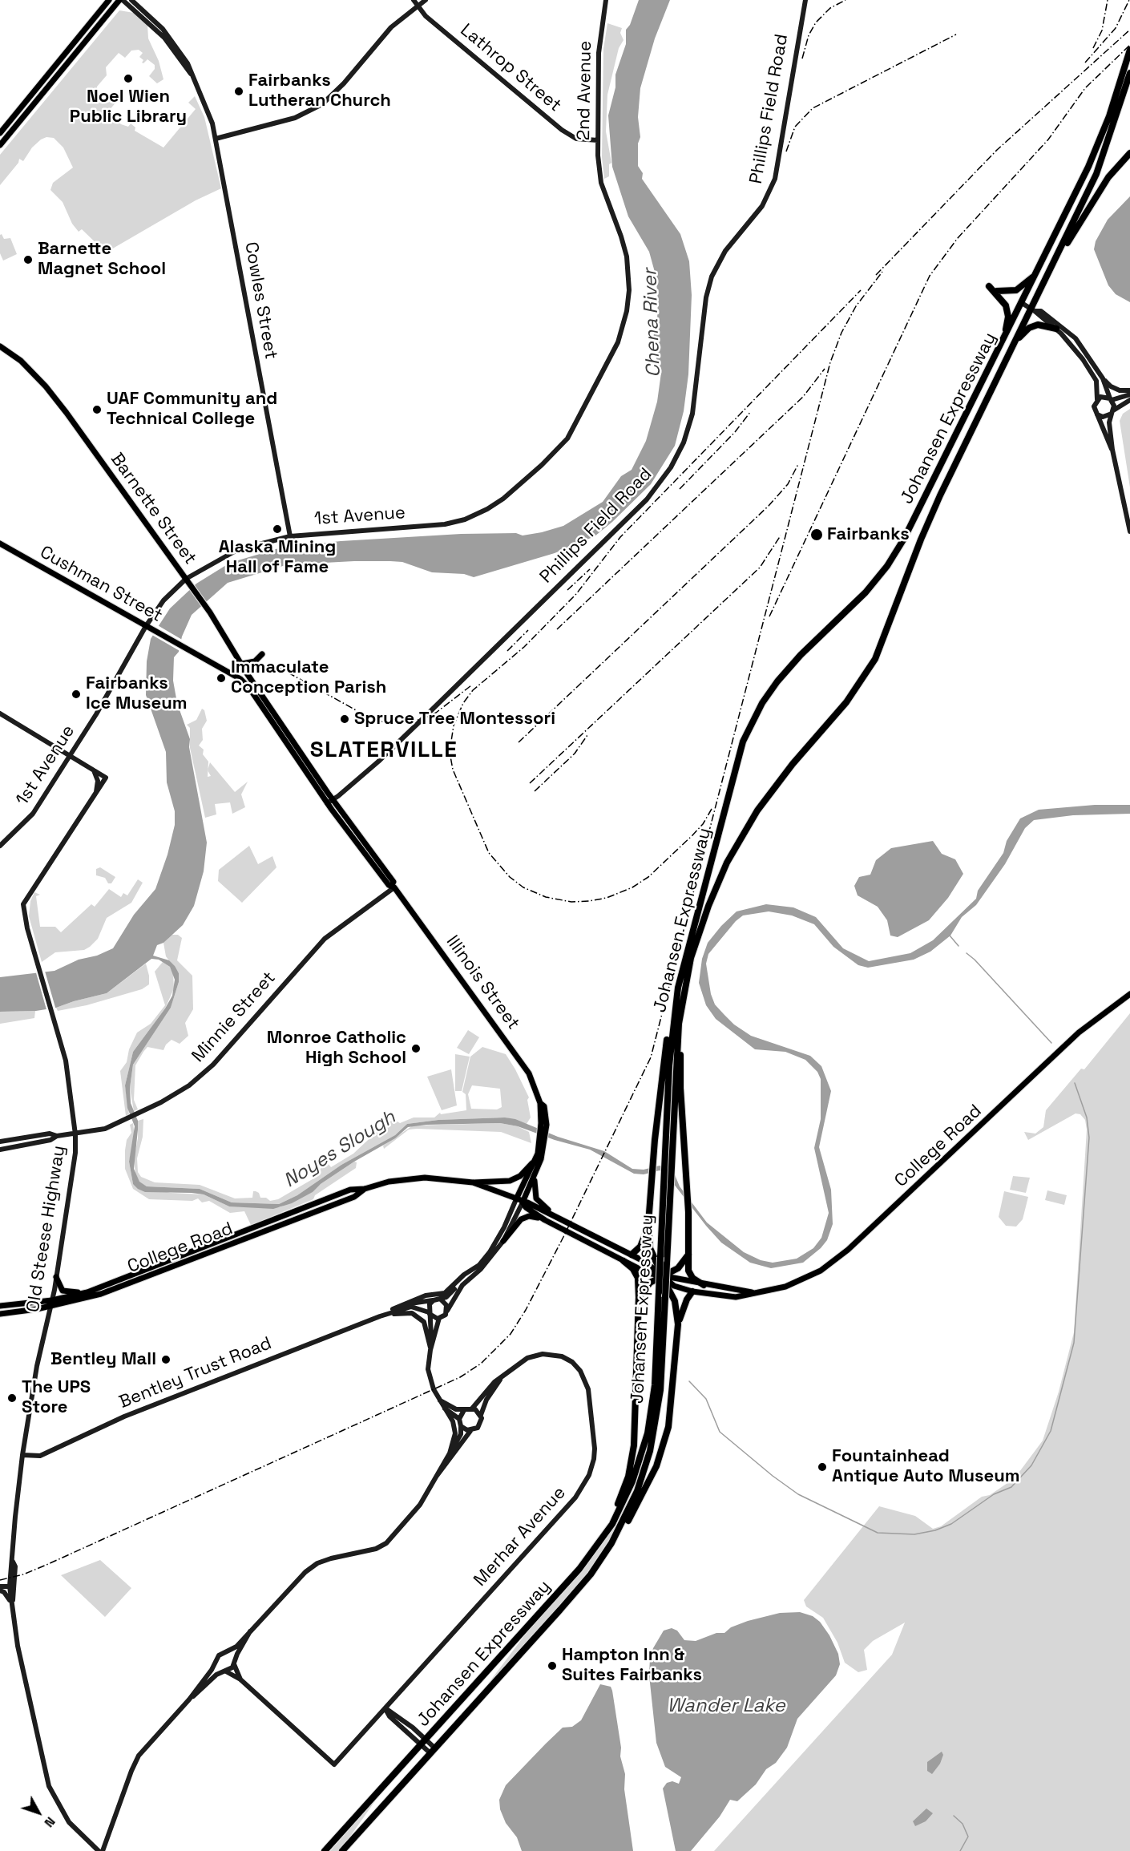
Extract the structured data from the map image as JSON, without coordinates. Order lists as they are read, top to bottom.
{
  "streets": {
    "highway": ["Johansen Expressway"],
    "main road": [
      "Barnette Street",
      "Cushman Street",
      "Illinois Street",
      "College Road"
    ],
    "street": [
      "Lathrop Street",
      "2nd Avenue",
      "Phillips Field Road",
      "Cowles Street",
      "1st Avenue",
      "Minnie Street",
      "Old Steese Highway",
      "Bentley Trust Road",
      "Merhar Avenue"
    ]
  },
  "crossings": [
    ["Lathrop Street", "2nd Avenue"],
    ["2nd Avenue", "1st Avenue"],
    ["Phillips Field Road", "Illinois Street"],
    ["Cowles Street", "1st Avenue"],
    ["Barnette Street", "1st Avenue"],
    ["Barnette Street", "Illinois Street"],
    ["1st Avenue", "Cushman Street"],
    ["Cushman Street", "Illinois Street"],
    ["Illinois Street", "Minnie Street"],
    ["Illinois Street", "College Road"],
    ["Illinois Street", "Bentley Trust Road"],
    ["Minnie Street", "Old Steese Highway"],
    ["College Road", "Old Steese Highway"],
    ["College Road", "Bentley Trust Road"],
    ["Old Steese Highway", "Bentley Trust Road"]
  ],
  "districts": ["SLATERVILLE"],
  "water": ["Chena River", "Noyes Slough", "Wander Lake"],
  "places": [
    "Noel Wien Public Library",
    "Fairbanks Lutheran Church",
    "Barnette Magnet School",
    "UAF Community and Technical College",
    "Alaska Mining Hall of Fame",
    "Fairbanks",
    "Immaculate Conception Parish",
    "Fairbanks Ice Museum",
    "Spruce Tree Montessori",
    "Monroe Catholic High School",
    "Bentley Mall",
    "The UPS Store",
    "Fountainhead Antique Auto Museum",
    "Hampton Inn & Suites Fairbanks"
  ],
  "north": "bottom right"
}
